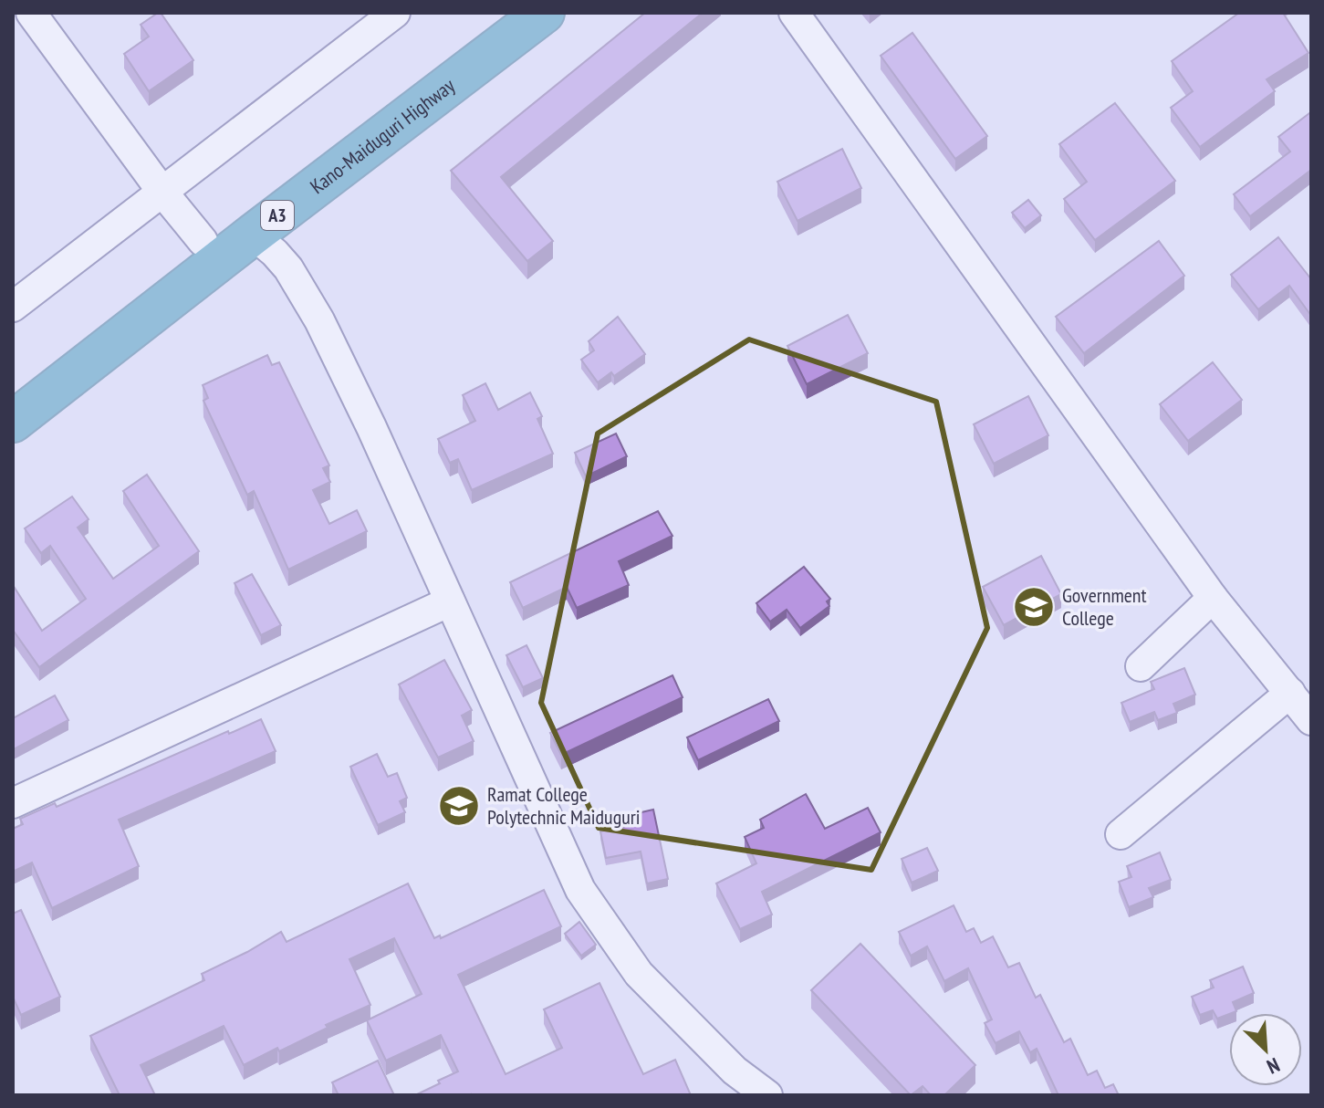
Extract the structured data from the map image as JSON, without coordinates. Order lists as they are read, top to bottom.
{
  "streets": {
    "highway": ["Kano-Maiduguri Highway", "A3"]
  },
  "places": {
    "school or university": ["Government College", "Ramat College Polytechnic Maiduguri"]
  },
  "north": "bottom right"
}
